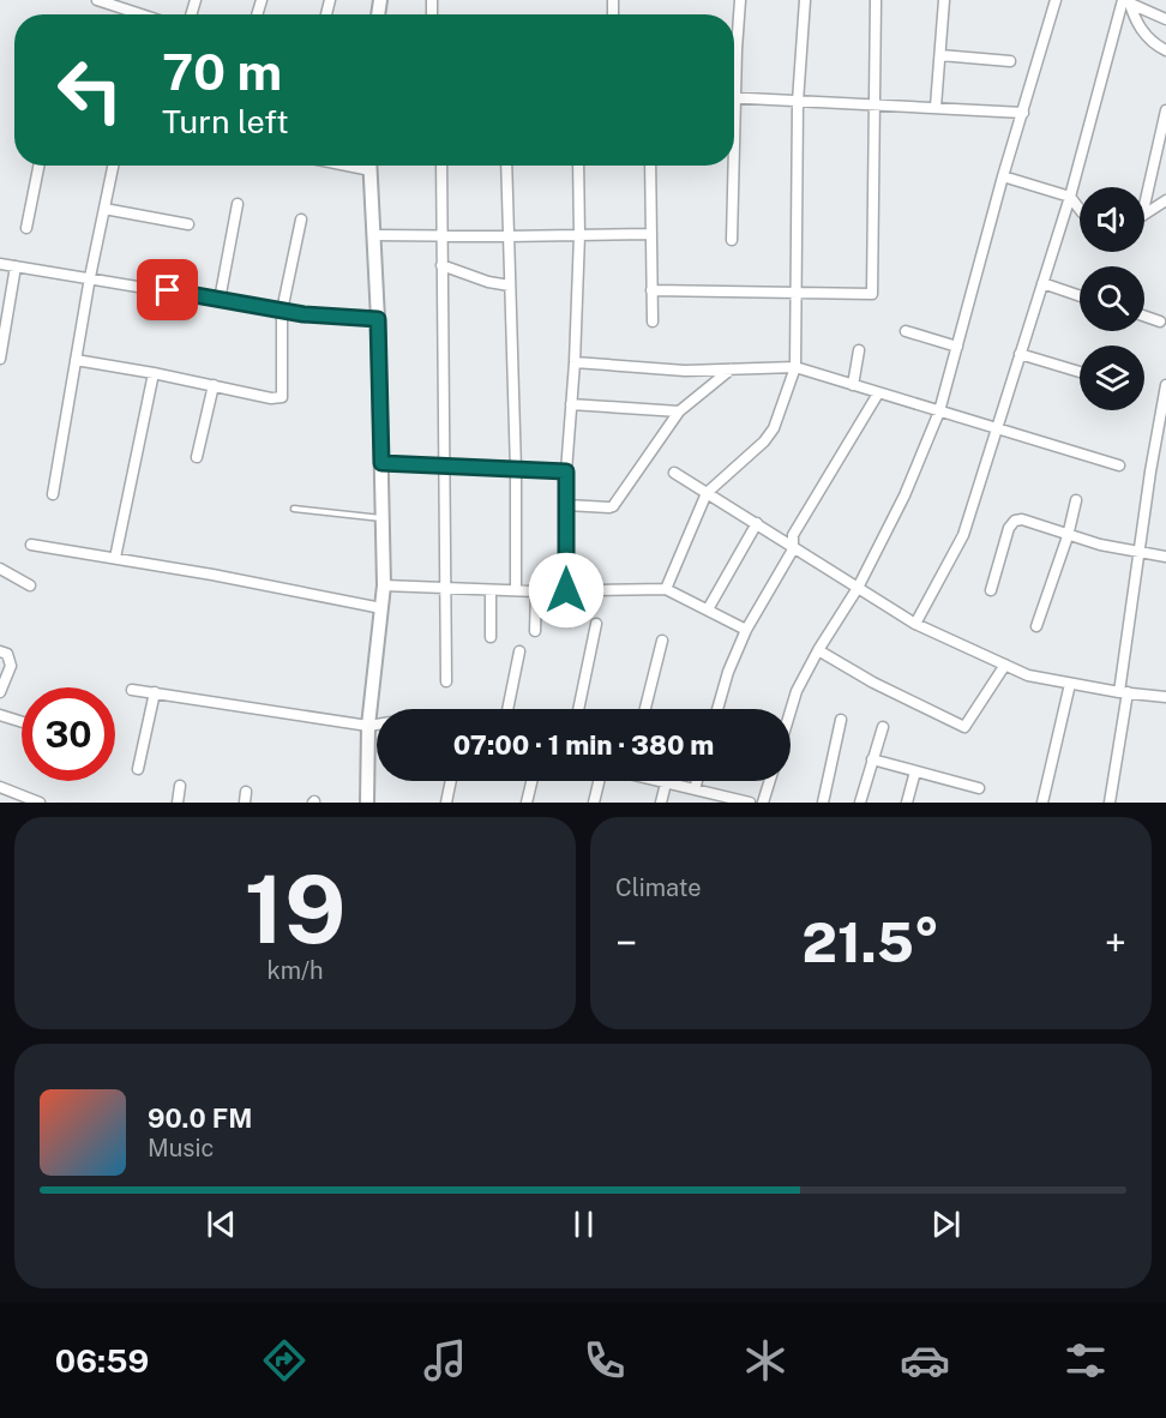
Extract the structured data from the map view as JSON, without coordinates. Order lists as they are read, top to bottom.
{
  "page": {
    "turn": ["70 m", "Turn left"],
    "limit": "30",
    "trip": "07:00 · 1 min · 380 m",
    "tile": [
      ["19", "km/h"],
      "Climate"
    ],
    "heat": ["−", "21.5°", "+"],
    "song": ["90.0 FM", "Music"],
    "tabs": "06:59"
  }
}
